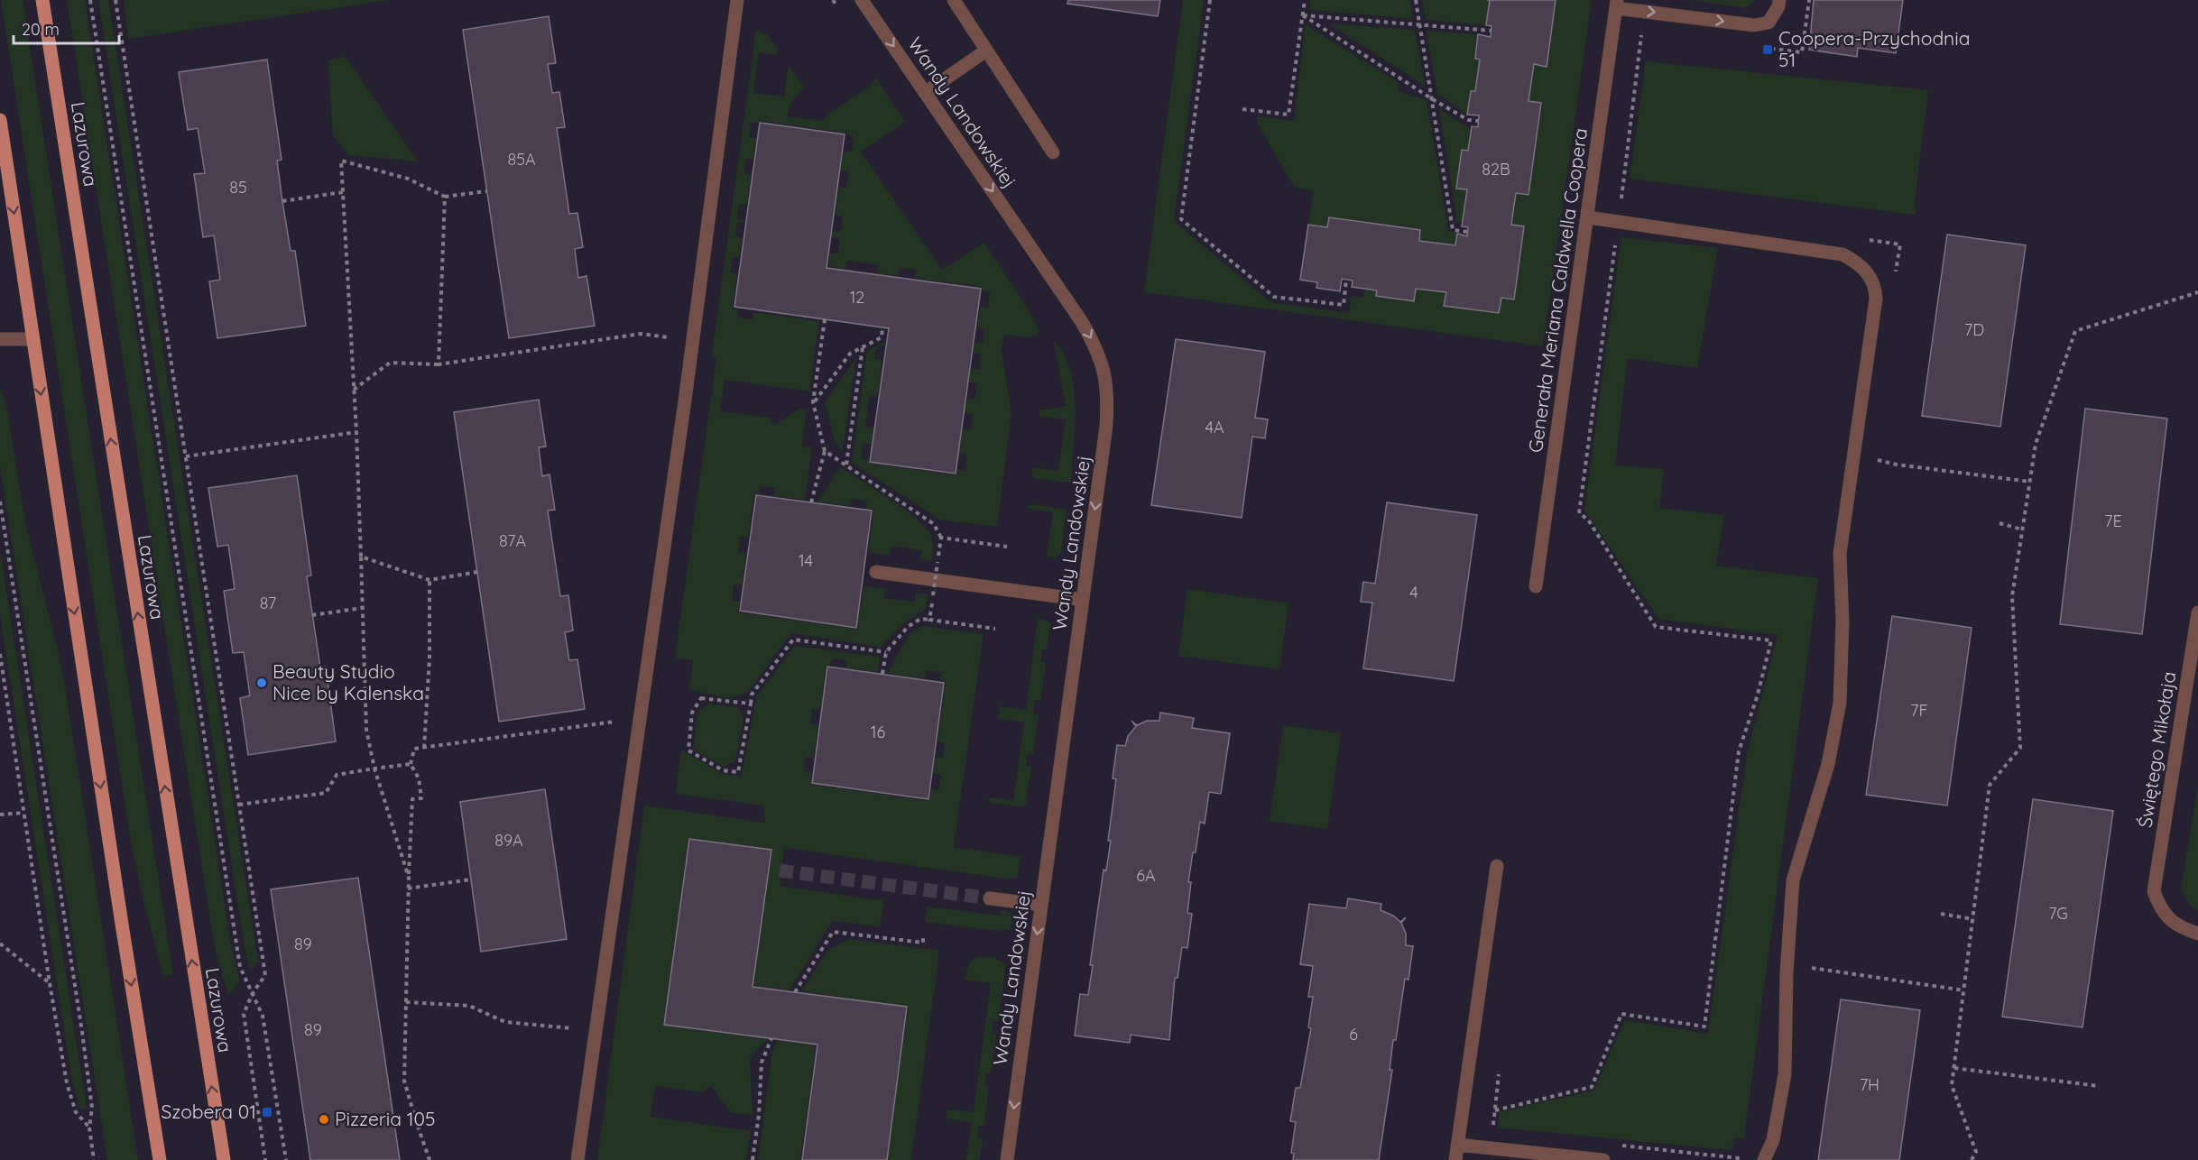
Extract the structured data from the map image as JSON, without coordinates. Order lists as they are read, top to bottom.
{
  "streets": {
    "main road": ["Lazurowa"],
    "street": ["Wandy Landowskiej", "Generała Meriana Caldwella Coopera", "Świętego Mikołaja"]
  },
  "one_way": ["Wandy Landowskiej"],
  "places": {
    "transit": ["Coopera-Przychodnia 51", "Szobera 01"],
    "other": ["Beauty Studio Nice by Kalenska", "Pizzeria 105"]
  },
  "house_numbers": [
    "85A",
    "82B",
    "85",
    "12",
    "7D",
    "4A",
    "7E",
    "87A",
    "14",
    "4",
    "87",
    "7F",
    "16",
    "89A",
    "6A",
    "7G",
    "89",
    "89",
    "6",
    "7H"
  ],
  "scale_bar": "20 m"
}
